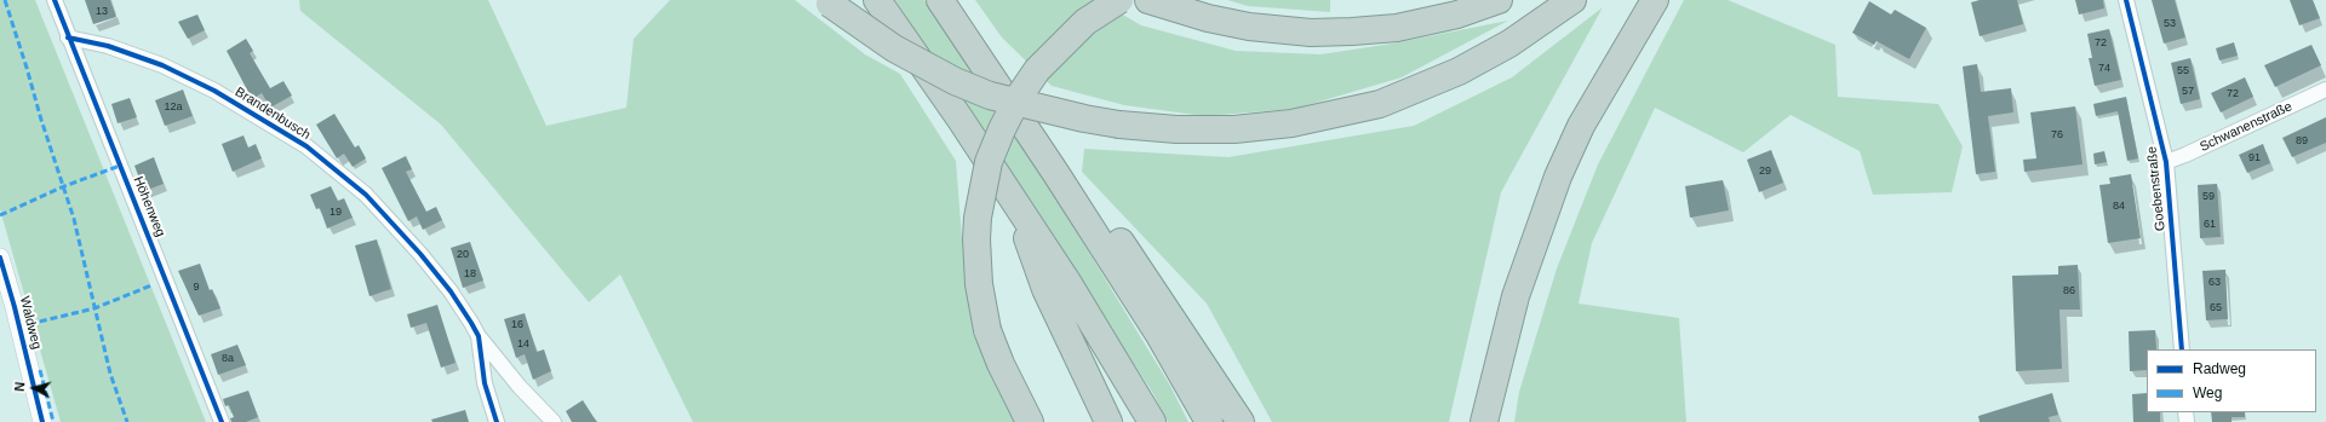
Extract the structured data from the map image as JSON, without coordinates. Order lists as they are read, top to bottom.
{
  "streets": {
    "street": [
      "Brandenbusch",
      "Schwanenstraße",
      "Goebenstraße",
      "Höhenweg",
      "Waldweg"
    ]
  },
  "crossings": [
    ["Brandenbusch", "Höhenweg"],
    ["Schwanenstraße", "Goebenstraße"]
  ],
  "house_numbers": [
    "13",
    "53",
    "72",
    "74",
    "55",
    "57",
    "72",
    "12a",
    "76",
    "89",
    "91",
    "29",
    "59",
    "84",
    "19",
    "61",
    "20",
    "18",
    "63",
    "9",
    "86",
    "65",
    "16",
    "14",
    "8a"
  ],
  "legend": ["Radweg", "Weg"],
  "north": "left"
}
